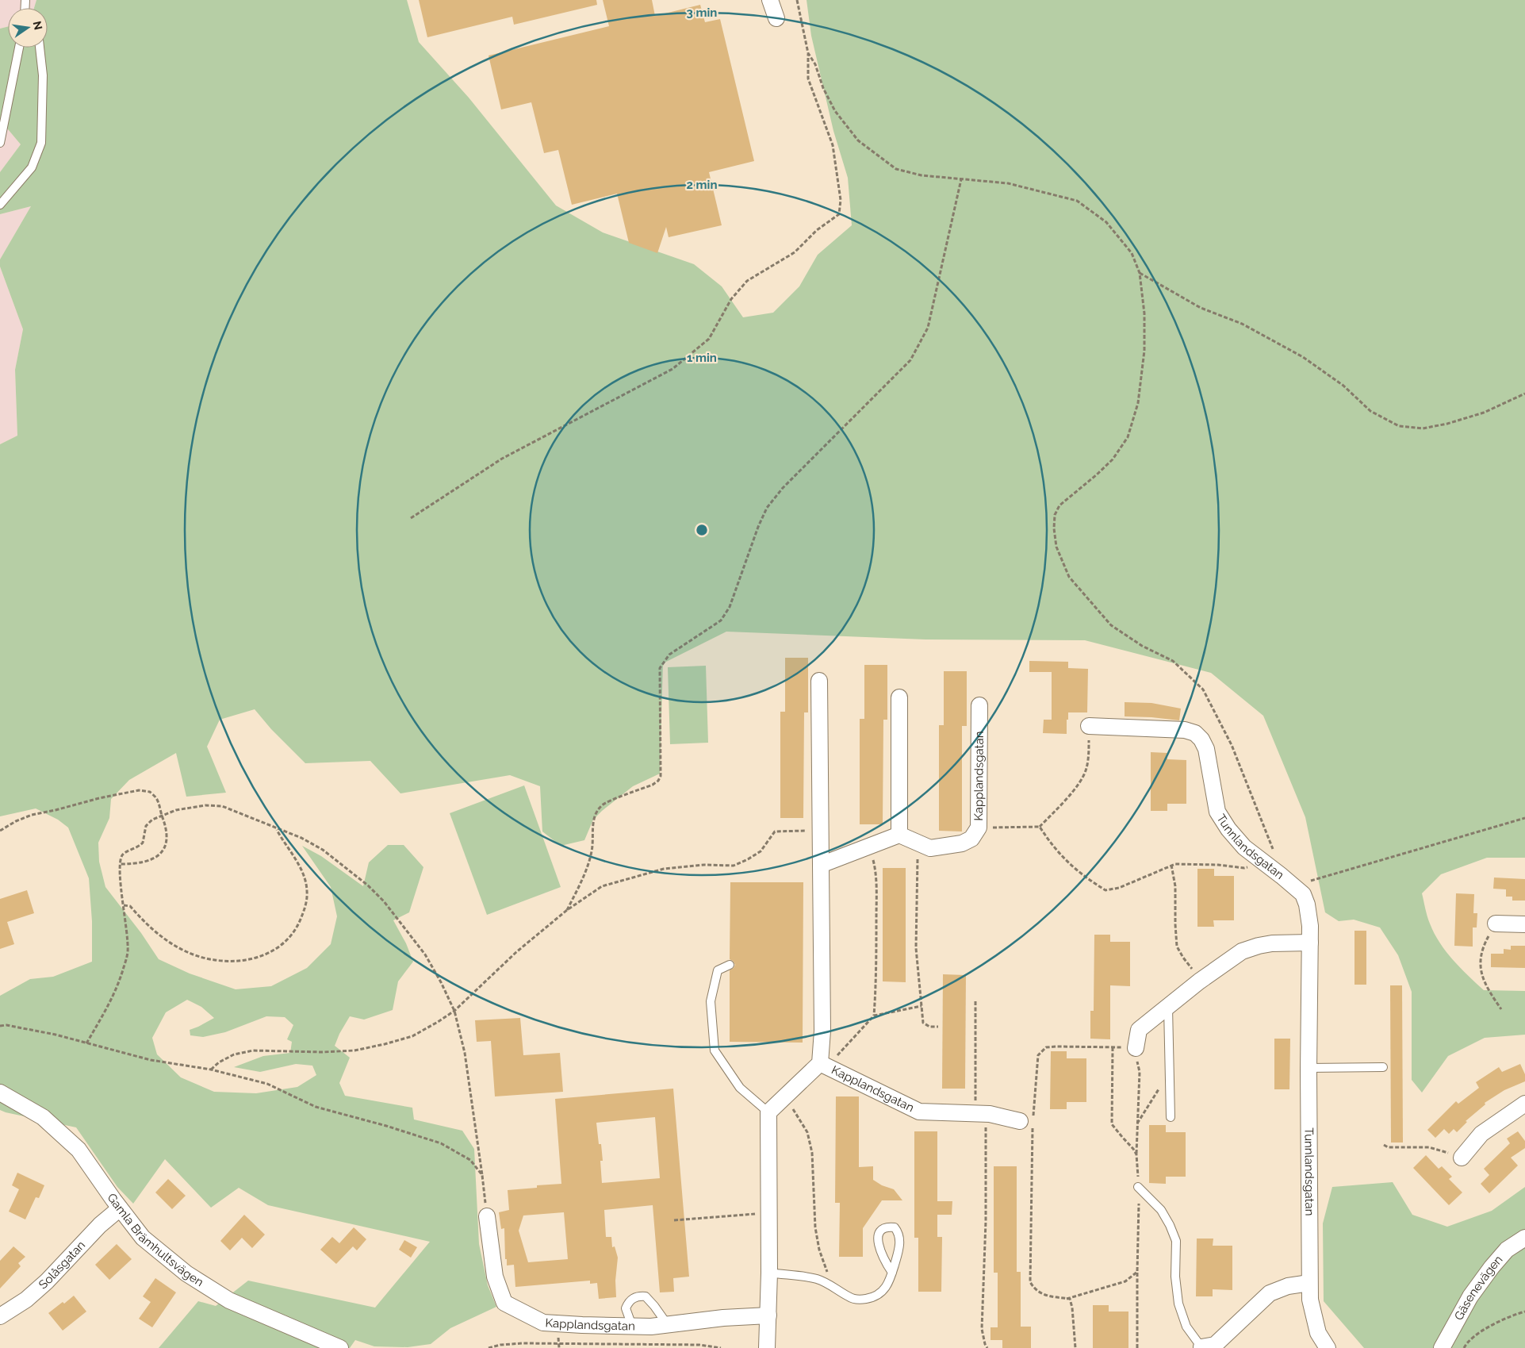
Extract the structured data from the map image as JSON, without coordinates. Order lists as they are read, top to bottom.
{
  "streets": {
    "street": [
      "Kapplandsgatan",
      "Tunnlandsgatan",
      "Gamla Brämhultsvägen",
      "Solåsgatan",
      "Gäsenevägen"
    ]
  },
  "crossings": [
    ["Gamla Brämhultsvägen", "Solåsgatan"]
  ],
  "north": "right",
  "rings": ["3 min", "2 min", "1 min"]
}
